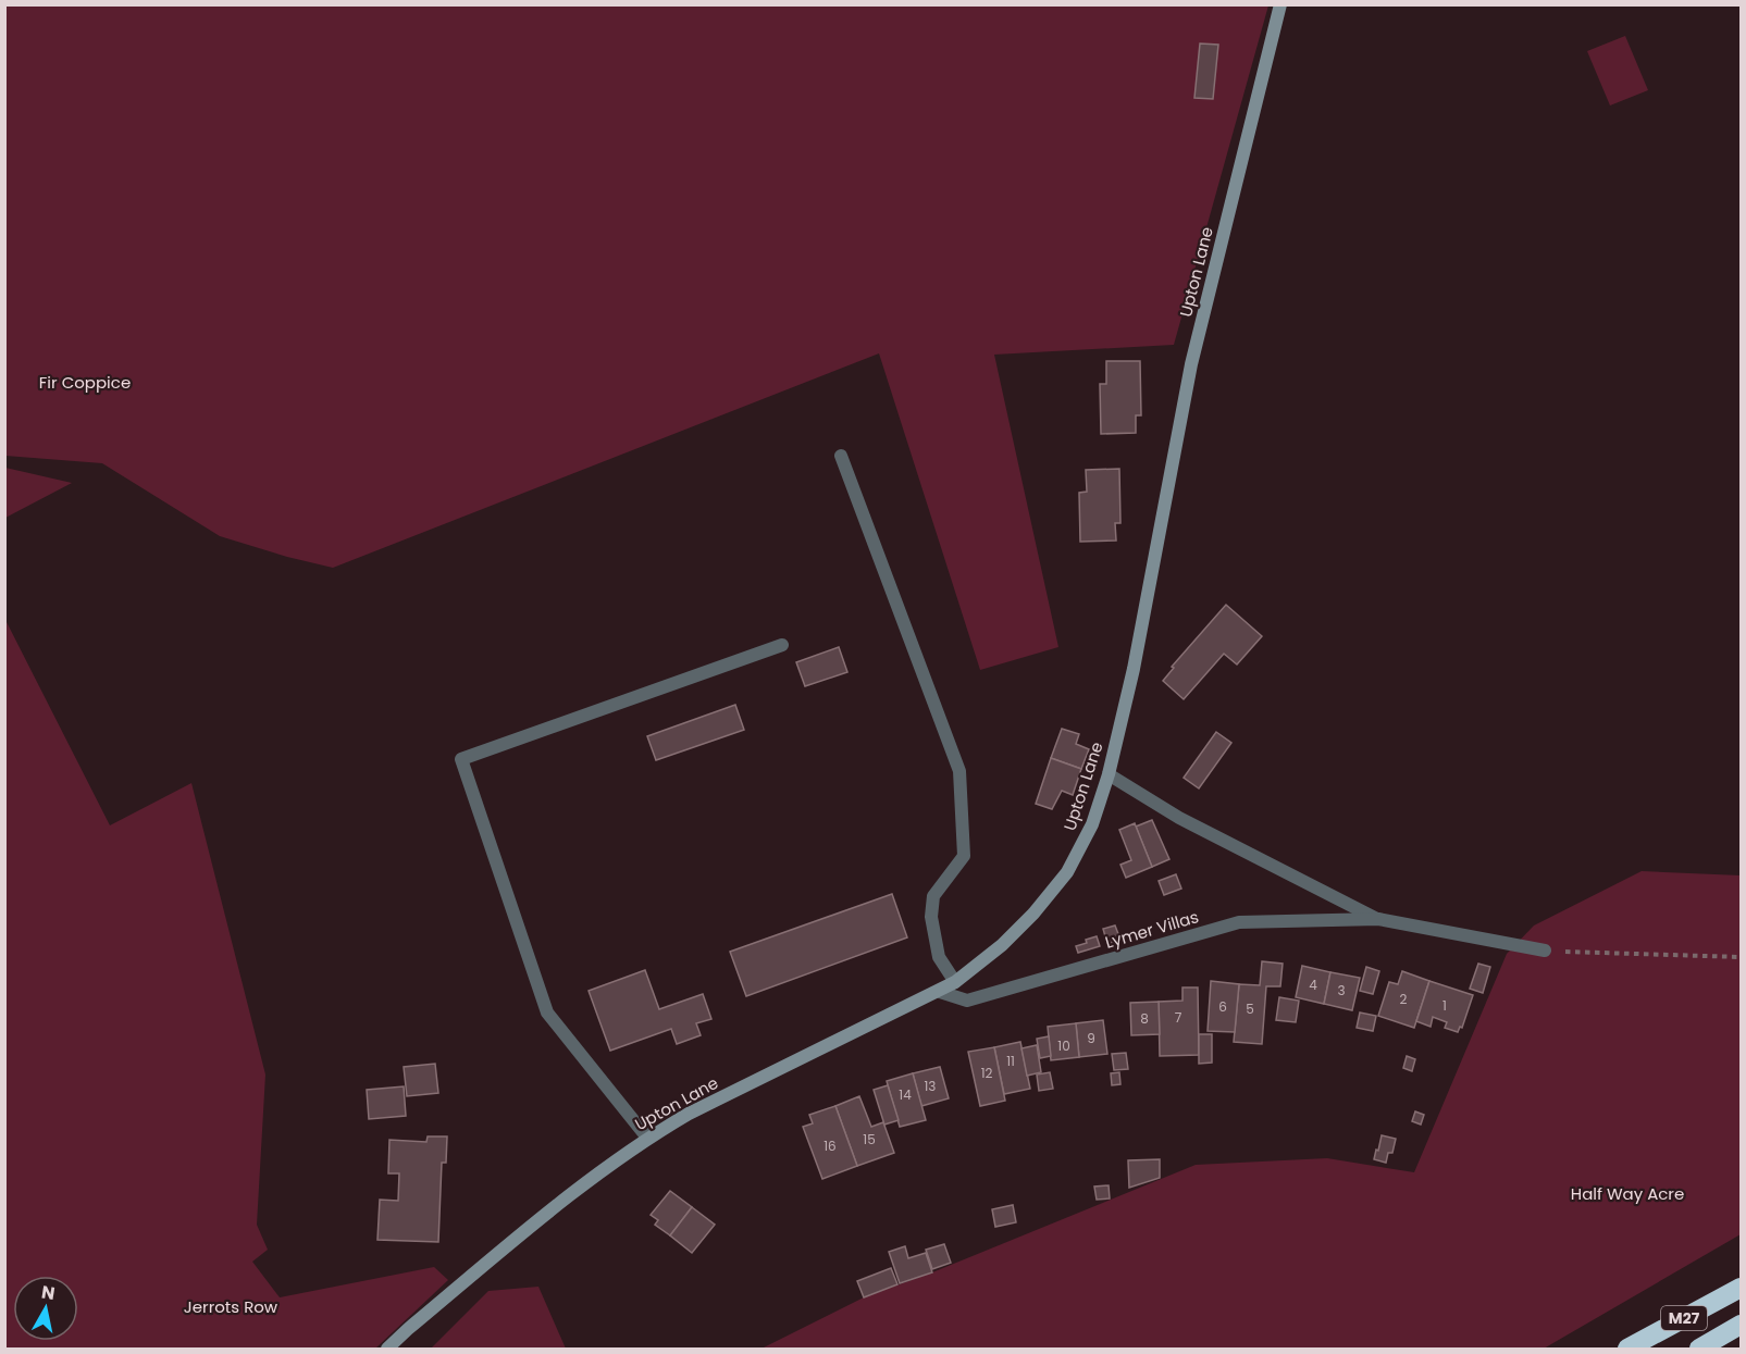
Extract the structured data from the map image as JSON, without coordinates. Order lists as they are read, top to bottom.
{
  "streets": {
    "highway": ["M27"],
    "street": ["Upton Lane", "Lymer Villas"]
  },
  "crossings": [
    ["Upton Lane", "Lymer Villas"]
  ],
  "parks": ["Fir Coppice", "Half Way Acre", "Jerrots Row"],
  "house_numbers": [
    "4",
    "3",
    "2",
    "1",
    "6",
    "5",
    "7",
    "8",
    "9",
    "10",
    "11",
    "12",
    "13",
    "14",
    "15",
    "16"
  ],
  "north": "top"
}
